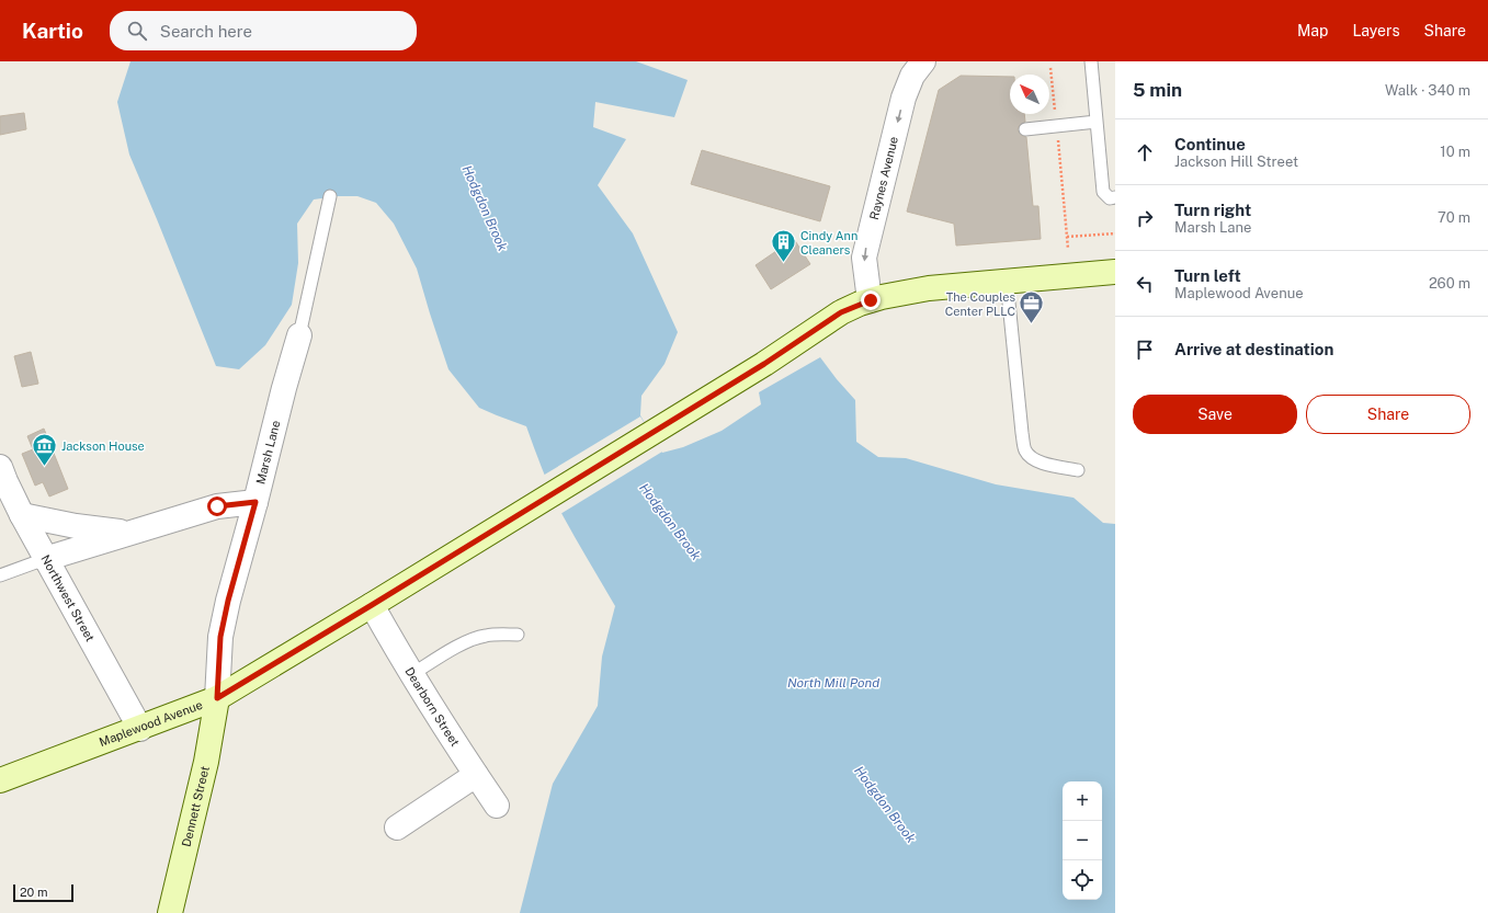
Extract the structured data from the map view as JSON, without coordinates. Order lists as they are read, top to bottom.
{
  "streets": {
    "street": [
      "Raynes Avenue",
      "Marsh Lane",
      "Northwest Street",
      "Dearborn Street",
      "Maplewood Avenue",
      "Dennett Street"
    ]
  },
  "crossings": [
    ["Raynes Avenue", "Maplewood Avenue"],
    ["Marsh Lane", "Maplewood Avenue"],
    ["Marsh Lane", "Dennett Street"],
    ["Northwest Street", "Maplewood Avenue"],
    ["Dearborn Street", "Maplewood Avenue"],
    ["Maplewood Avenue", "Dennett Street"]
  ],
  "one_way": ["Raynes Avenue"],
  "water": ["Hodgdon Brook", "North Mill Pond"],
  "places": {
    "building": ["Cindy Ann Cleaners"],
    "office": ["The Couples Center PLLC"],
    "museum": ["Jackson House"]
  },
  "scale_bar": "20 m",
  "north": "top left",
  "page": {
    "header": "Kartio",
    "search": "Search here",
    "nav": ["Map", "Layers", "Share"],
    "heading": ["5 min", "Walk · 340 m"],
    "list": [
      ["Continue", "Jackson Hill Street", "10 m"],
      ["Turn right", "Marsh Lane", "70 m"],
      ["Turn left", "Maplewood Avenue", "260 m"],
      "Arrive at destination"
    ],
    "buttons": ["Save", "Share"],
    "map_buttons": ["+", "−"],
    "scale": "20 m"
  }
}
